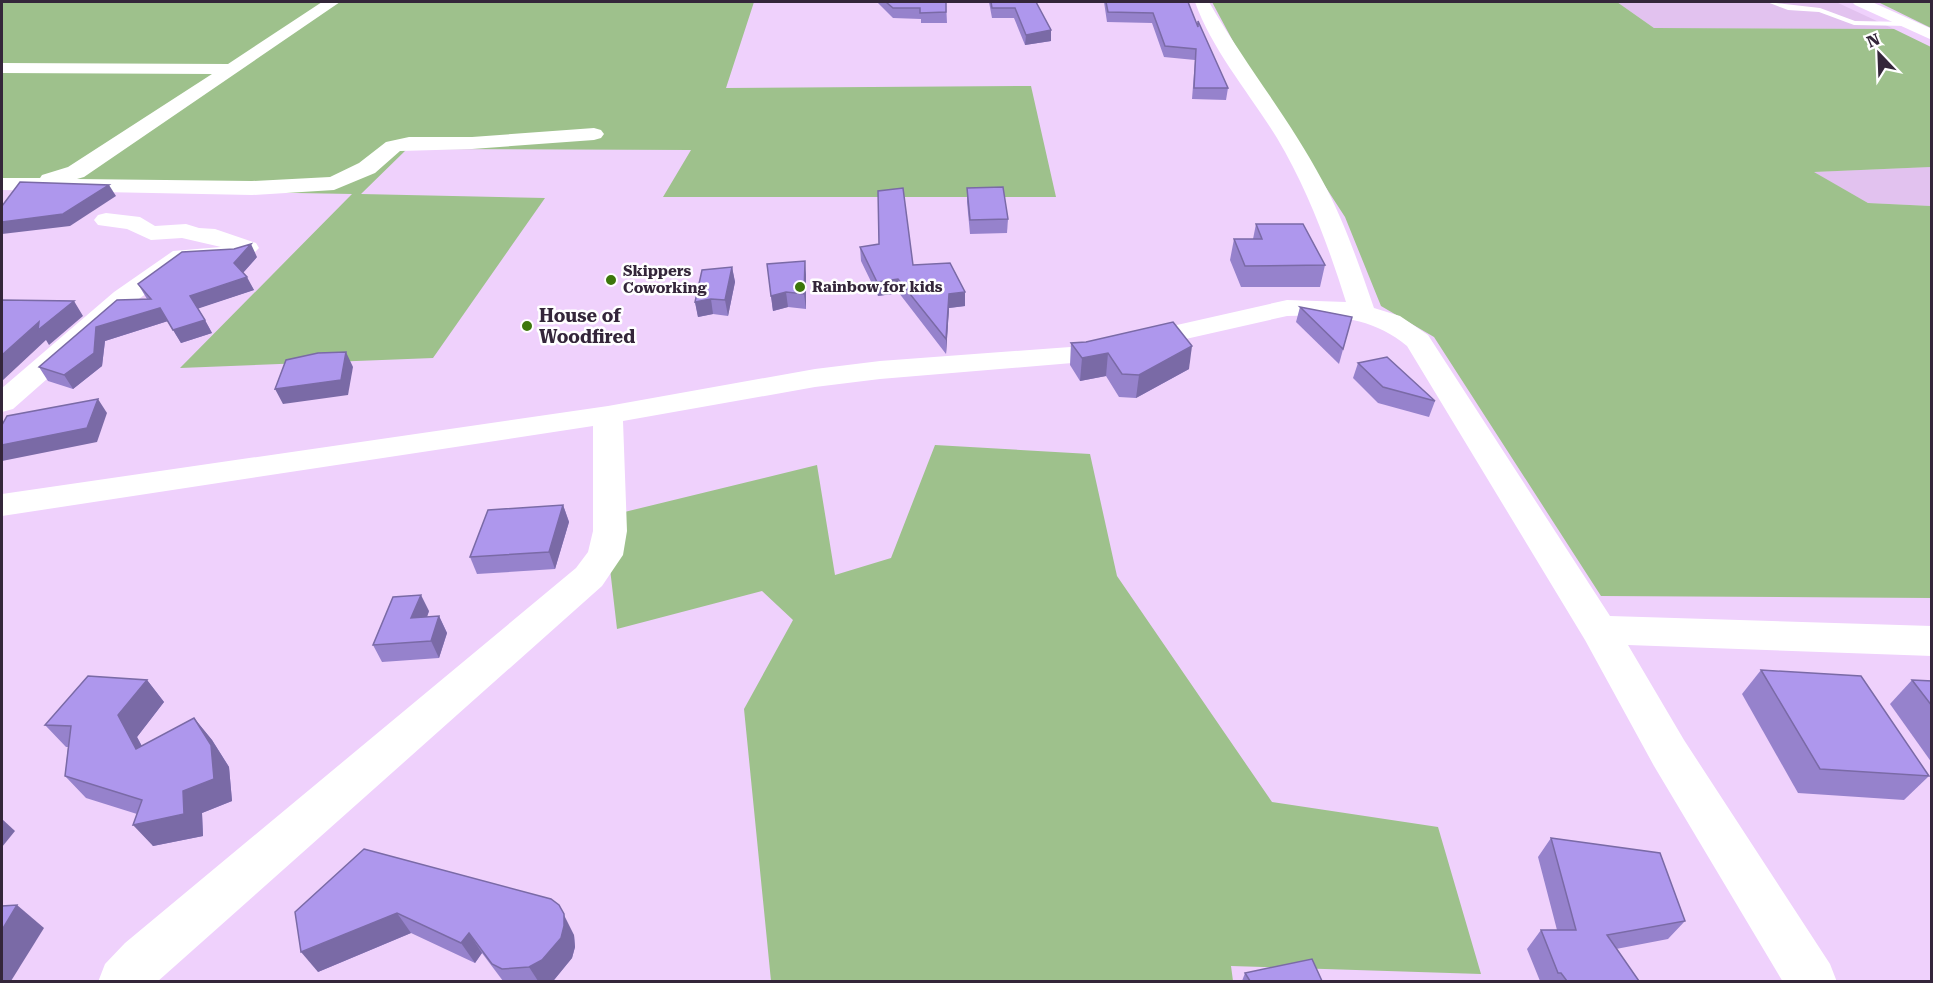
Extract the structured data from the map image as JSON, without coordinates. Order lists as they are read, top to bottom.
{
  "places": ["Skippers Coworking", "Rainbow for kids", "House of Woodfired"],
  "north": "top left"
}
